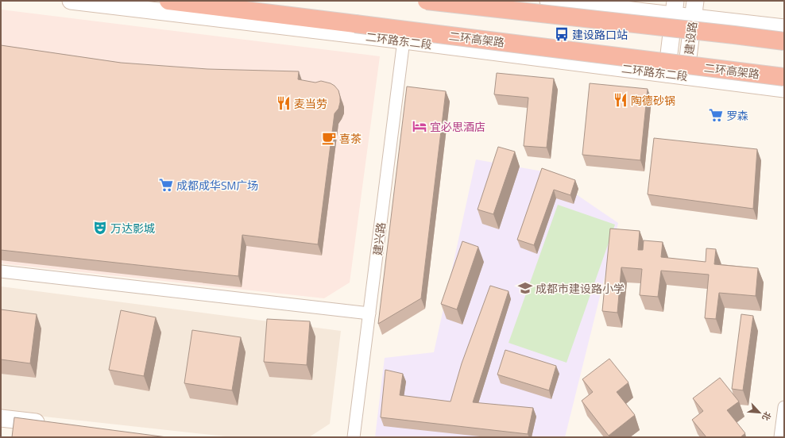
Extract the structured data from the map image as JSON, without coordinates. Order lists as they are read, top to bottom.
{
  "streets": {
    "highway": ["二环高架路"],
    "main road": ["建设路", "二环路东二段"],
    "street": ["建兴路"]
  },
  "crossings": [
    ["建设路", "二环路东二段"],
    ["二环路东二段", "建兴路"]
  ],
  "places": {
    "bus stop": ["建设路口站"],
    "restaurant": ["陶德砂锅", "麦当劳"],
    "supermarket": ["罗森", "成都成华SM广场"],
    "hotel": ["宜必思酒店"],
    "cafe": ["喜茶"],
    "theatre": ["万达影城"],
    "school or university": ["成都市建设路小学"]
  },
  "north": "bottom right"
}
